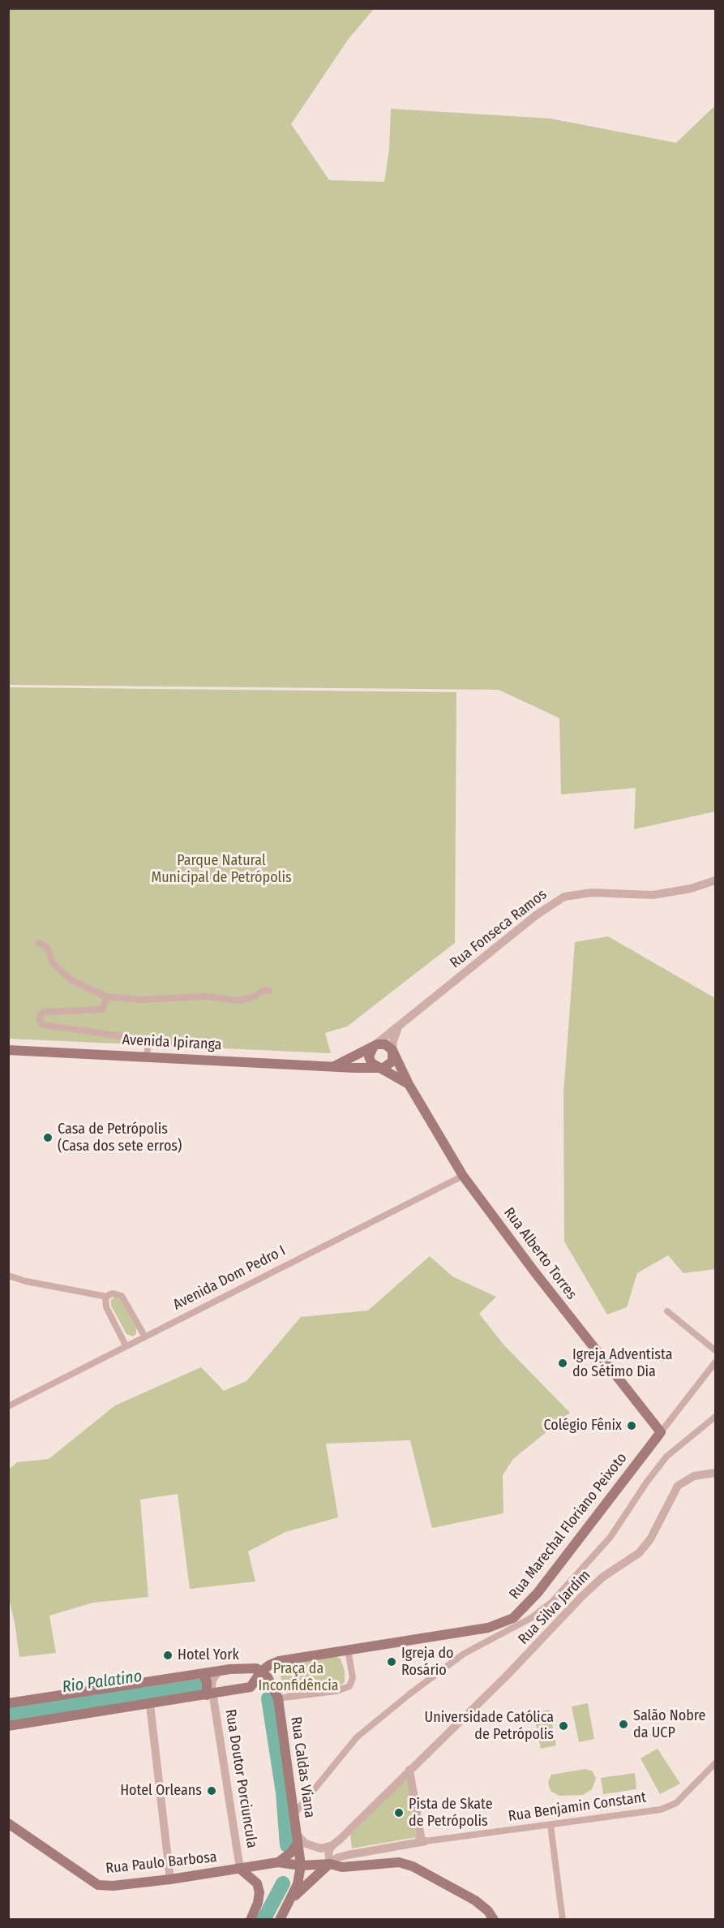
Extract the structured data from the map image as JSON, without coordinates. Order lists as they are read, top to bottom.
{
  "streets": {
    "main road": [
      "Avenida Ipiranga",
      "Rua Alberto Torres",
      "Rua Marechal Floriano Peixoto",
      "Rua Caldas Viana",
      "Rua Paulo Barbosa"
    ],
    "street": [
      "Rua Fonseca Ramos",
      "Avenida Dom Pedro I",
      "Rua Silva Jardim",
      "Rua Doutor Porciuncula",
      "Rua Benjamin Constant"
    ]
  },
  "crossings": [
    ["Rua Fonseca Ramos", "Avenida Ipiranga"],
    ["Rua Fonseca Ramos", "Rua Alberto Torres"],
    ["Avenida Ipiranga", "Rua Alberto Torres"],
    ["Rua Alberto Torres", "Avenida Dom Pedro I"],
    ["Rua Alberto Torres", "Rua Marechal Floriano Peixoto"],
    ["Rua Marechal Floriano Peixoto", "Rua Caldas Viana"],
    ["Rua Marechal Floriano Peixoto", "Rua Doutor Porciuncula"],
    ["Rua Caldas Viana", "Rua Paulo Barbosa"],
    ["Rua Doutor Porciuncula", "Rua Paulo Barbosa"]
  ],
  "water": ["Rio Palatino"],
  "parks": ["Parque Natural Municipal de Petrópolis", "Praça da Inconfidência"],
  "places": [
    "Casa de Petrópolis (Casa dos sete erros)",
    "Igreja Adventista do Sétimo Dia",
    "Colégio Fênix",
    "Hotel York",
    "Igreja do Rosário",
    "Salão Nobre da UCP",
    "Universidade Católica de Petrópolis",
    "Hotel Orleans",
    "Pista de Skate de Petrópolis"
  ]
}
